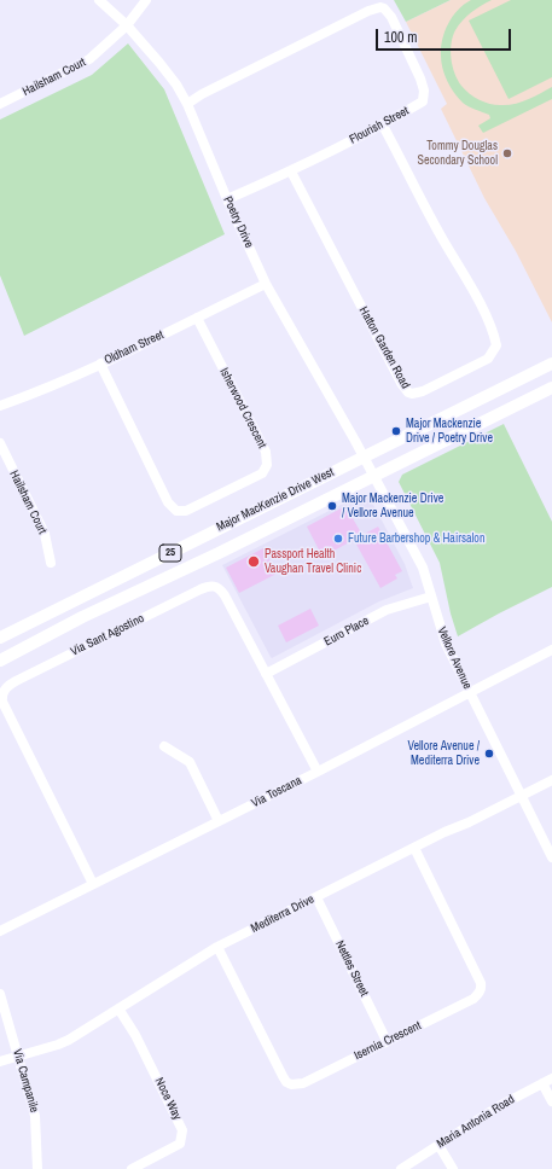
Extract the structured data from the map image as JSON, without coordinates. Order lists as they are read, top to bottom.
{
  "streets": {
    "main road": ["Major MacKenzie Drive West", "25"],
    "street": [
      "Hailsham Court",
      "Flourish Street",
      "Poetry Drive",
      "Oldham Street",
      "Hatton Garden Road",
      "Isherwood Crescent",
      "Euro Place",
      "Via Sant Agostino",
      "Vellore Avenue",
      "Via Toscana",
      "Mediterra Drive",
      "Nettles Street",
      "Isernia Crescent",
      "Via Campanile",
      "Noce Way",
      "Maria Antonia Road"
    ]
  },
  "crossings": [
    ["Hailsham Court", "Poetry Drive"],
    ["Flourish Street", "Poetry Drive"],
    ["Flourish Street", "Hatton Garden Road"],
    ["Poetry Drive", "Oldham Street"],
    ["Poetry Drive", "Major MacKenzie Drive West"],
    ["Poetry Drive", "Vellore Avenue"],
    ["Oldham Street", "Isherwood Crescent"],
    ["Major MacKenzie Drive West", "Vellore Avenue"],
    ["Euro Place", "Via Sant Agostino"],
    ["Euro Place", "Vellore Avenue"],
    ["Via Sant Agostino", "Via Toscana"],
    ["Vellore Avenue", "Via Toscana"],
    ["Vellore Avenue", "Mediterra Drive"],
    ["Mediterra Drive", "Nettles Street"],
    ["Mediterra Drive", "Isernia Crescent"],
    ["Mediterra Drive", "Via Campanile"],
    ["Mediterra Drive", "Noce Way"],
    ["Nettles Street", "Isernia Crescent"]
  ],
  "places": [
    "Tommy Douglas Secondary School",
    "Major Mackenzie Drive / Poetry Drive",
    "Major Mackenzie Drive / Vellore Avenue",
    "Future Barbershop & Hairsalon",
    "Passport Health Vaughan Travel Clinic",
    "Vellore Avenue / Mediterra Drive"
  ],
  "scale_bar": "100 m"
}
